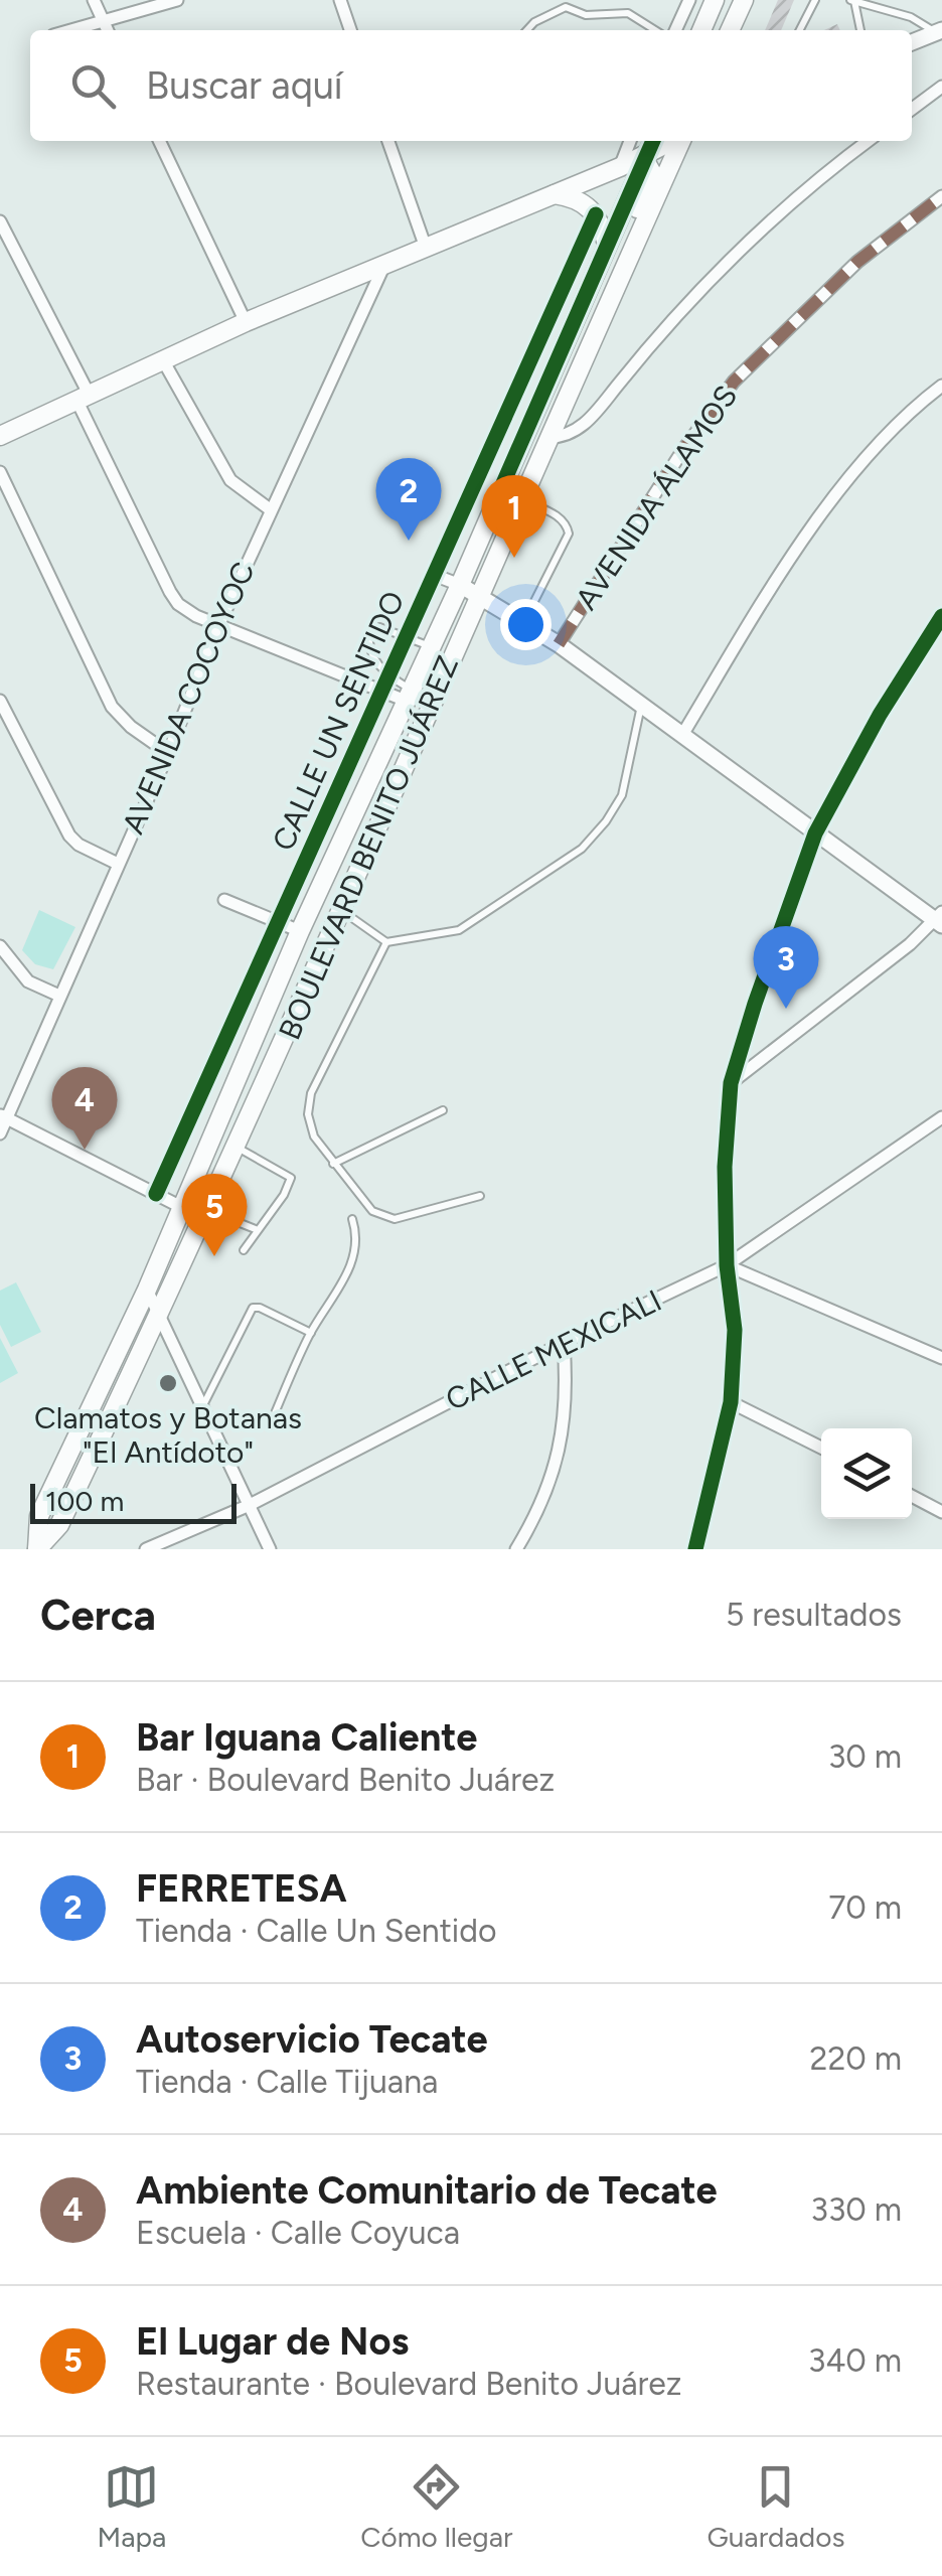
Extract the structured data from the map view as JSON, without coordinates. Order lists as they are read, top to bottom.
{
  "streets": {
    "main road": ["BOULEVARD BENITO JUÁREZ"],
    "street": [
      "AVENIDA ÁLAMOS",
      "AVENIDA COCOYOC",
      "CALLE UN SENTIDO",
      "CALLE MEXICALI"
    ]
  },
  "places": ["Clamatos y Botanas \"El Antídoto\""],
  "scale_bar": "100 m",
  "page": {
    "search": "Buscar aquí",
    "pins": [
      "2",
      "1",
      "3",
      "4",
      "5"
    ],
    "scale": "100 m",
    "heading": ["Cerca", "5 resultados"],
    "list": [
      {
        "mark": "1",
        "name": "Bar Iguana Caliente",
        "note": "Bar · Boulevard Benito Juárez",
        "value": "30 m"
      },
      {
        "mark": "2",
        "name": "FERRETESA",
        "note": "Tienda · Calle Un Sentido",
        "value": "70 m"
      },
      {
        "mark": "3",
        "name": "Autoservicio Tecate",
        "note": "Tienda · Calle Tijuana",
        "value": "220 m"
      },
      {
        "mark": "4",
        "name": "Ambiente Comunitario de Tecate",
        "note": "Escuela · Calle Coyuca",
        "value": "330 m"
      },
      {
        "mark": "5",
        "name": "El Lugar de Nos",
        "note": "Restaurante · Boulevard Benito Juárez",
        "value": "340 m"
      }
    ],
    "nav": ["Mapa", "Cómo llegar", "Guardados"]
  }
}
